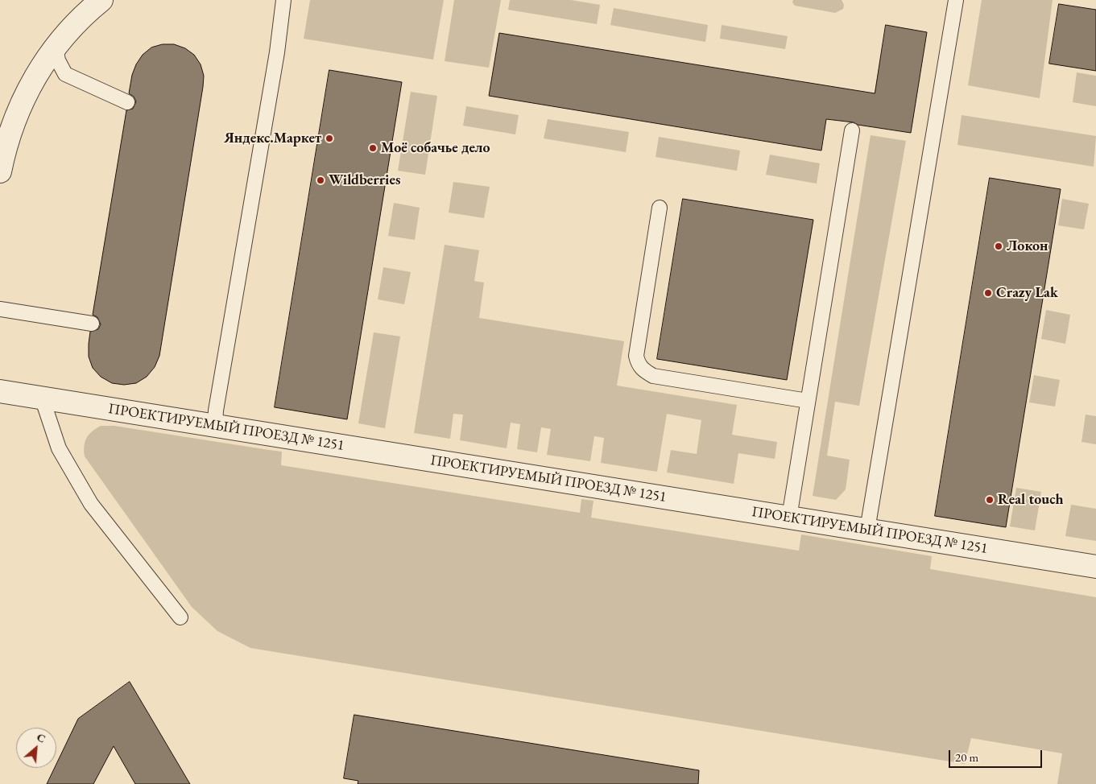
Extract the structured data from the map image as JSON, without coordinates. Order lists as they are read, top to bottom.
{
  "streets": {
    "street": ["ПРОЕКТИРУЕМЫЙ ПРОЕЗД № 1251"]
  },
  "places": [
    "Яндекс.Маркет",
    "Моё собачье дело",
    "Wildberries",
    "Локон",
    "Crazy Lak",
    "Real touch"
  ],
  "scale_bar": "20 m",
  "north": "top right"
}
